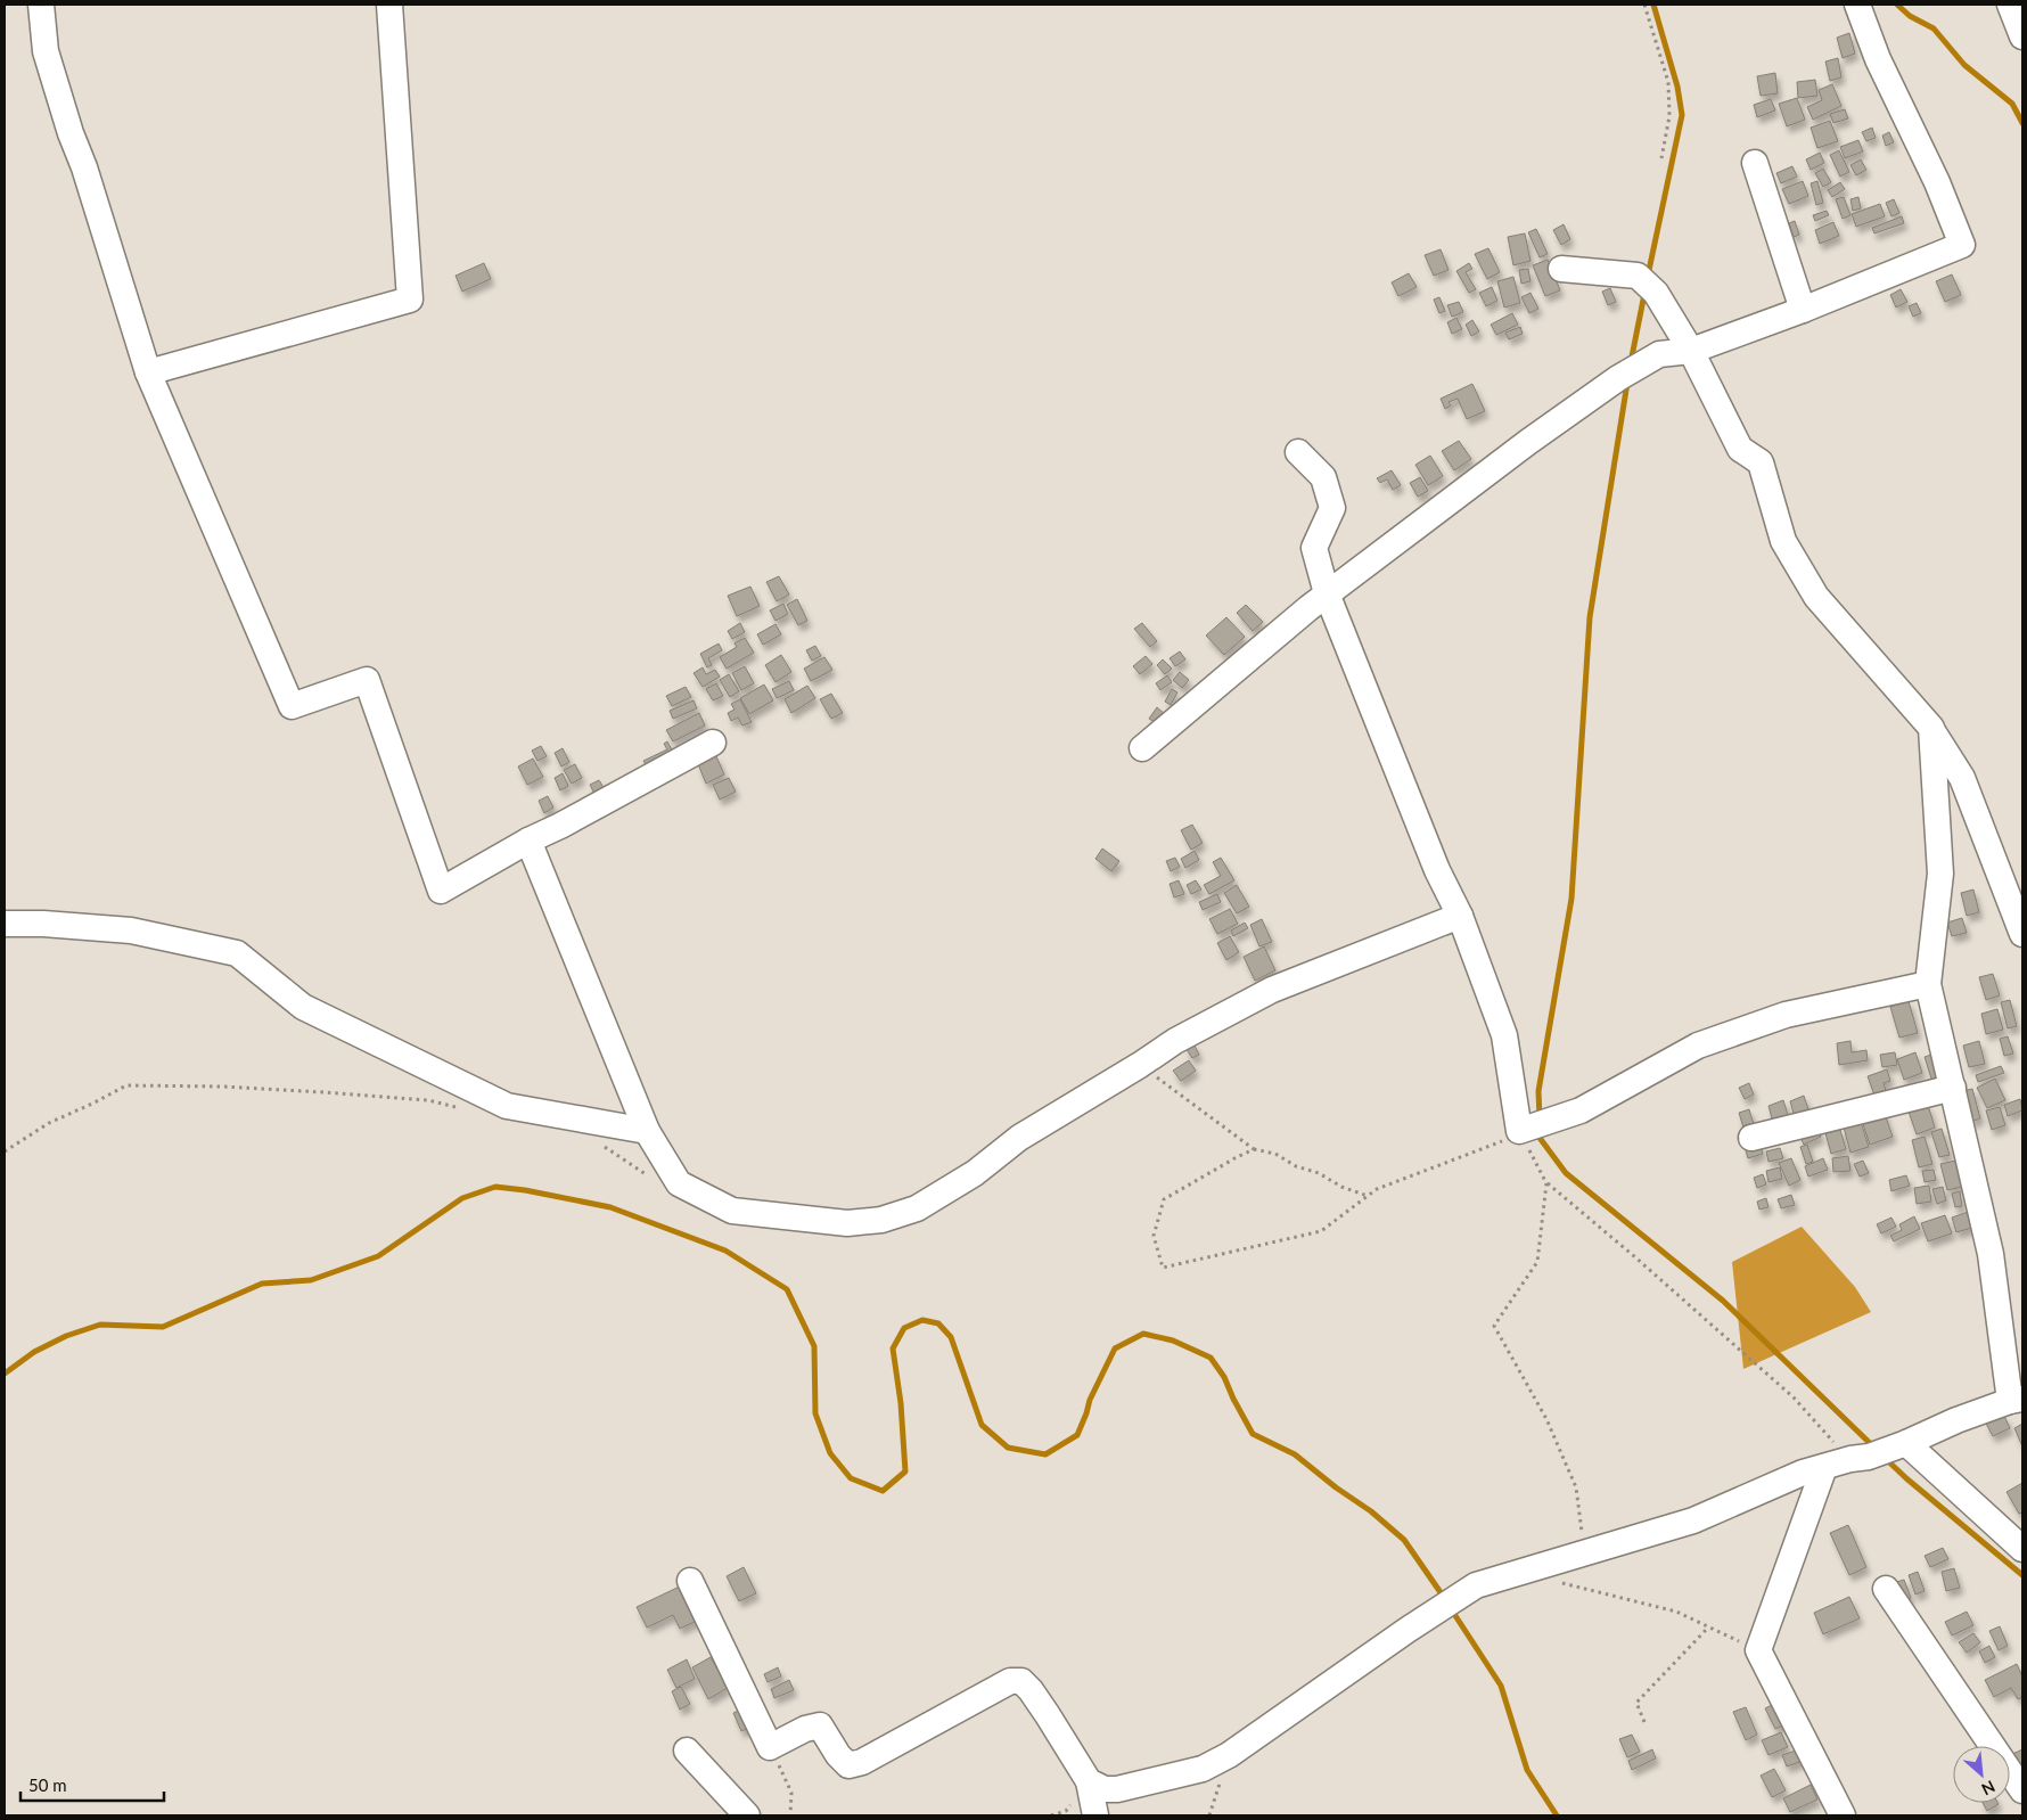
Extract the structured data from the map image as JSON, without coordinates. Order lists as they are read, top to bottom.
{
  "scale_bar": "50 m",
  "north": "bottom right"
}
